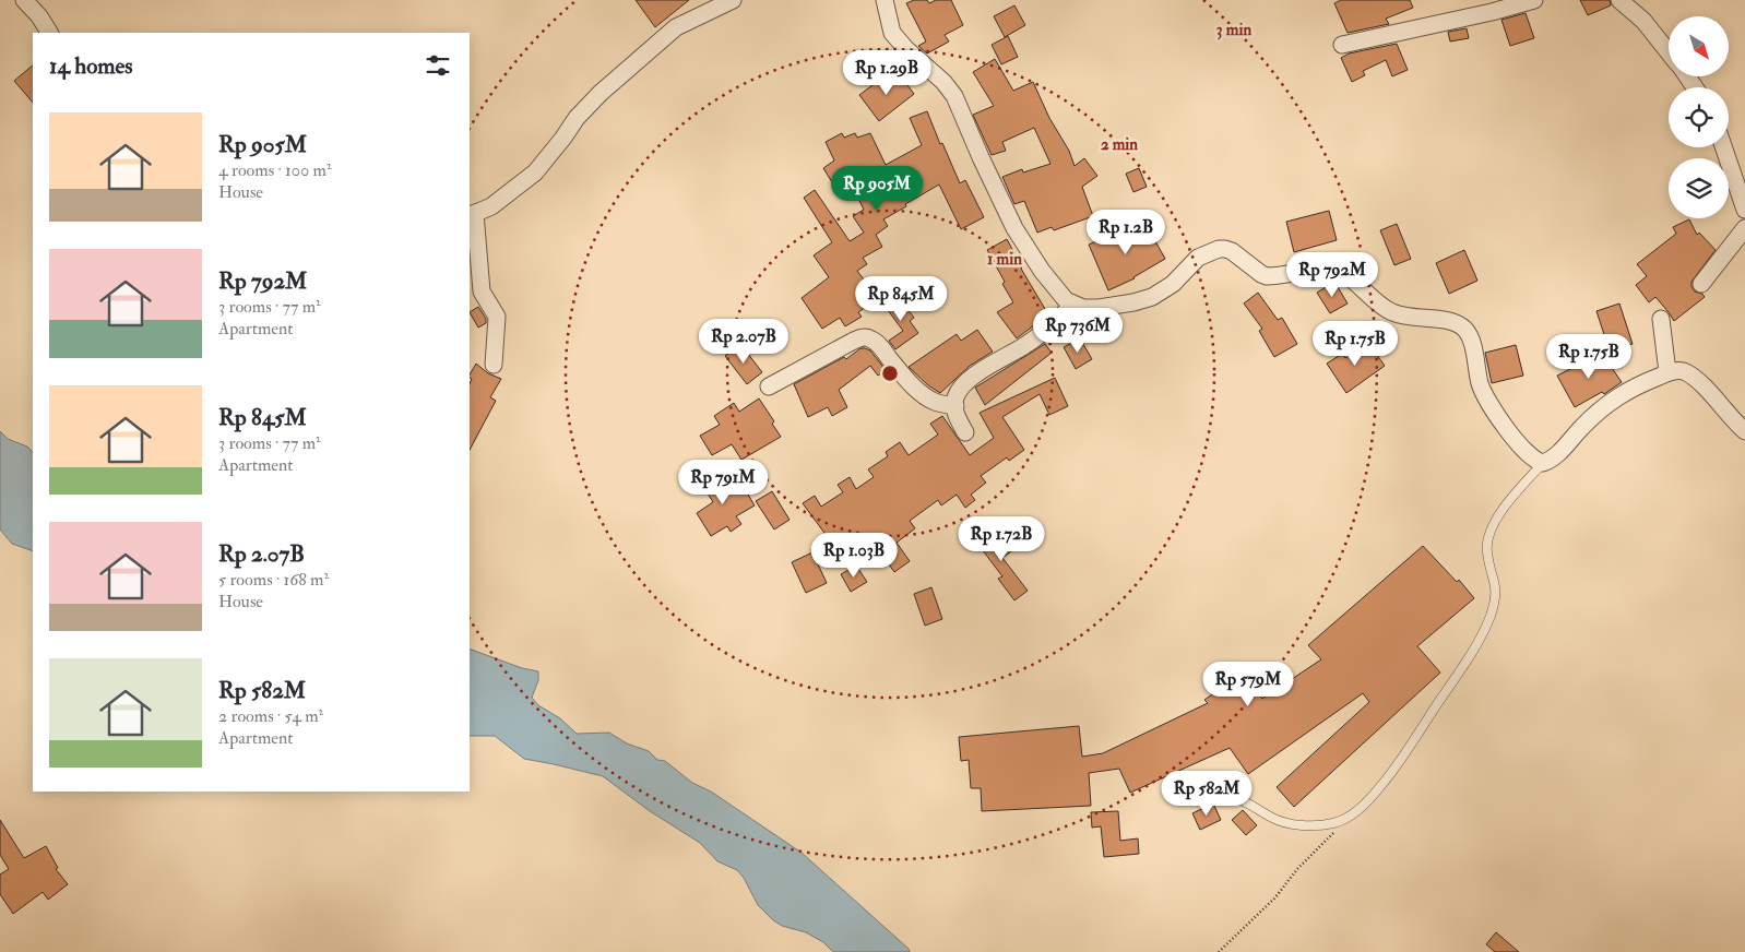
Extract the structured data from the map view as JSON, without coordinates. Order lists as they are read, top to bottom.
{
  "north": "bottom right",
  "page": {
    "heading": "14 homes",
    "price": [
      "Rp 1.29B",
      "Rp 905M",
      "Rp 1.2B",
      "Rp 792M",
      "Rp 845M",
      "Rp 736M",
      "Rp 2.07B",
      "Rp 1.75B",
      "Rp 1.75B",
      "Rp 791M",
      "Rp 1.72B",
      "Rp 1.03B",
      "Rp 579M",
      "Rp 582M"
    ],
    "list": [
      {
        "name": "Rp 905M",
        "note": "4 rooms · 100 m² · House"
      },
      {
        "name": "Rp 792M",
        "note": "3 rooms · 77 m² · Apartment"
      },
      {
        "name": "Rp 845M",
        "note": "3 rooms · 77 m² · Apartment"
      },
      {
        "name": "Rp 2.07B",
        "note": "5 rooms · 168 m² · House"
      },
      {
        "name": "Rp 582M",
        "note": "2 rooms · 54 m² · Apartment"
      }
    ]
  },
  "rings": ["3 min", "2 min", "1 min"]
}
